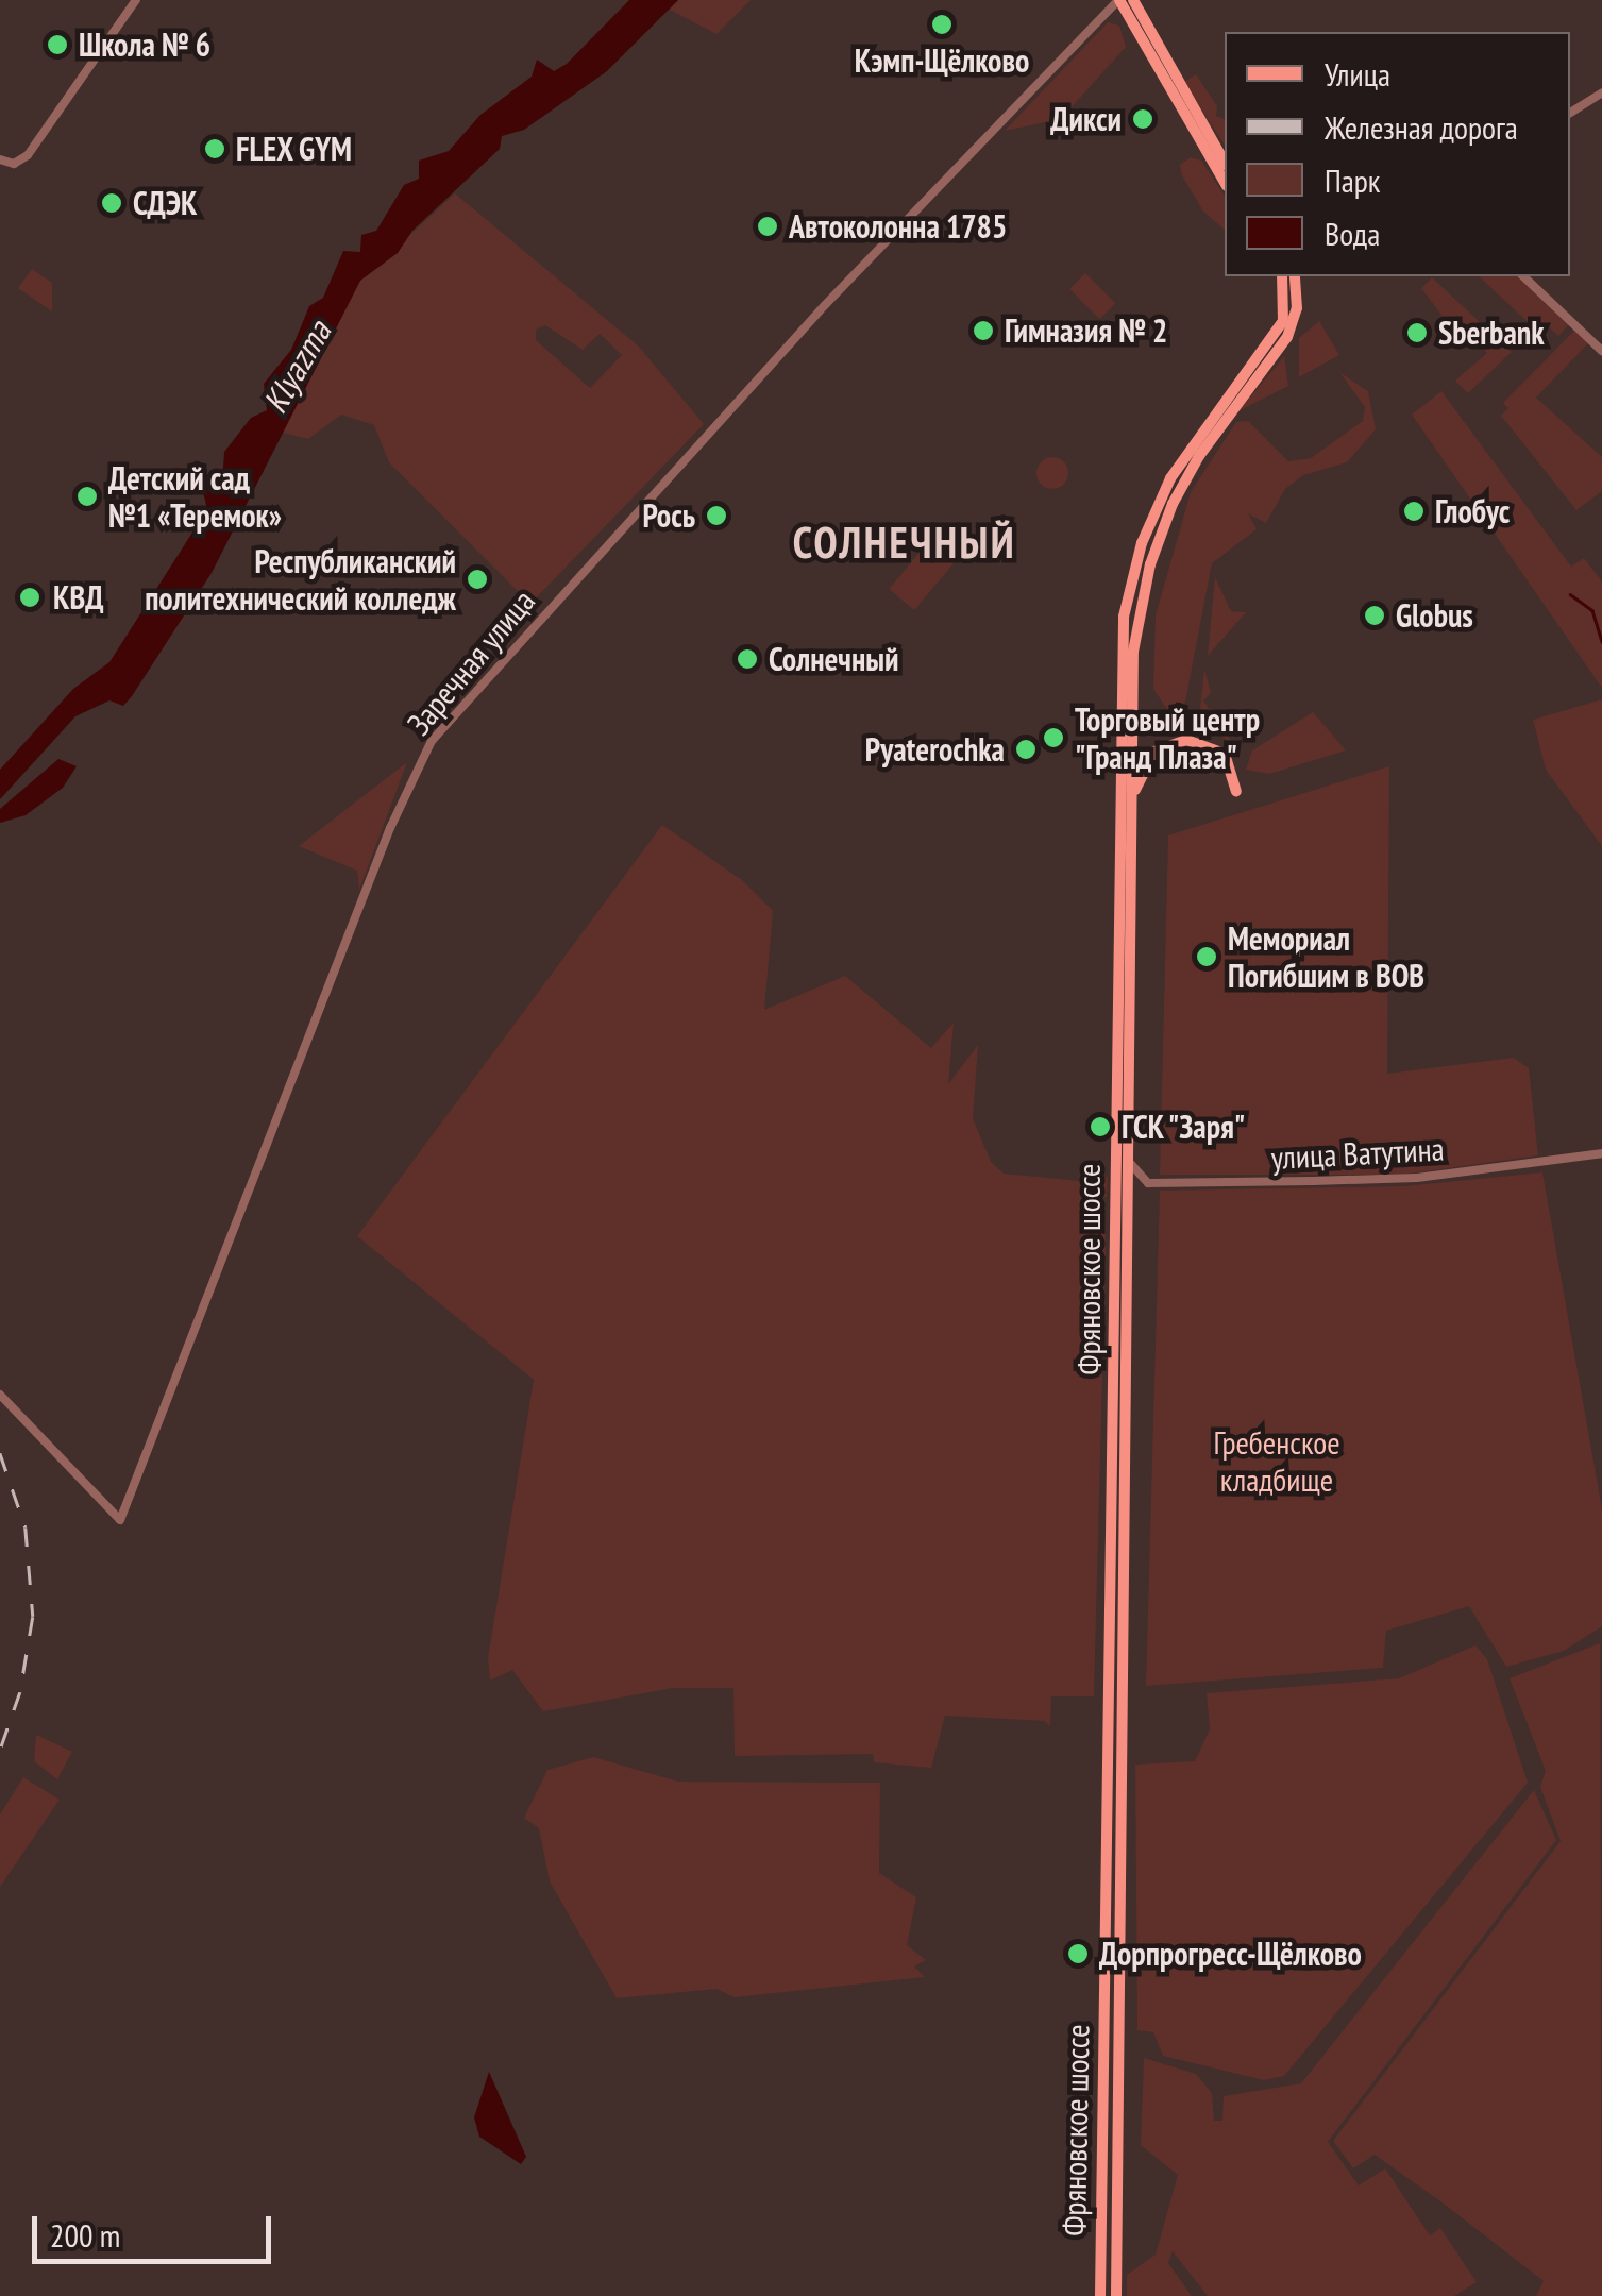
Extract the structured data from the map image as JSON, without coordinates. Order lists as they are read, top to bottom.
{
  "streets": {
    "main road": ["Фряновское шоссе"],
    "street": ["Заречная улица", "улица Ватутина"]
  },
  "districts": ["СОЛНЕЧНЫЙ"],
  "water": ["Klyazma"],
  "parks": ["Гребенское кладбище"],
  "places": [
    "Кэмп-Щёлково",
    "Школа № 6",
    "Дикси",
    "FLEX GYM",
    "СДЭК",
    "Автоколонна 1785",
    "Гимназия № 2",
    "Sberbank",
    "Детский сад №1 «Теремок»",
    "Глобус",
    "Рось",
    "Республиканский политехнический колледж",
    "КВД",
    "Globus",
    "Солнечный",
    "Торговый центр \"Гранд Плаза\"",
    "Pyaterochka",
    "Мемориал Погибшим в ВОВ",
    "ГСК \"Заря\"",
    "Дорпрогресс-Щёлково"
  ],
  "legend": [
    "Улица",
    "Железная дорога",
    "Парк",
    "Вода"
  ],
  "scale_bar": "200 m"
}
